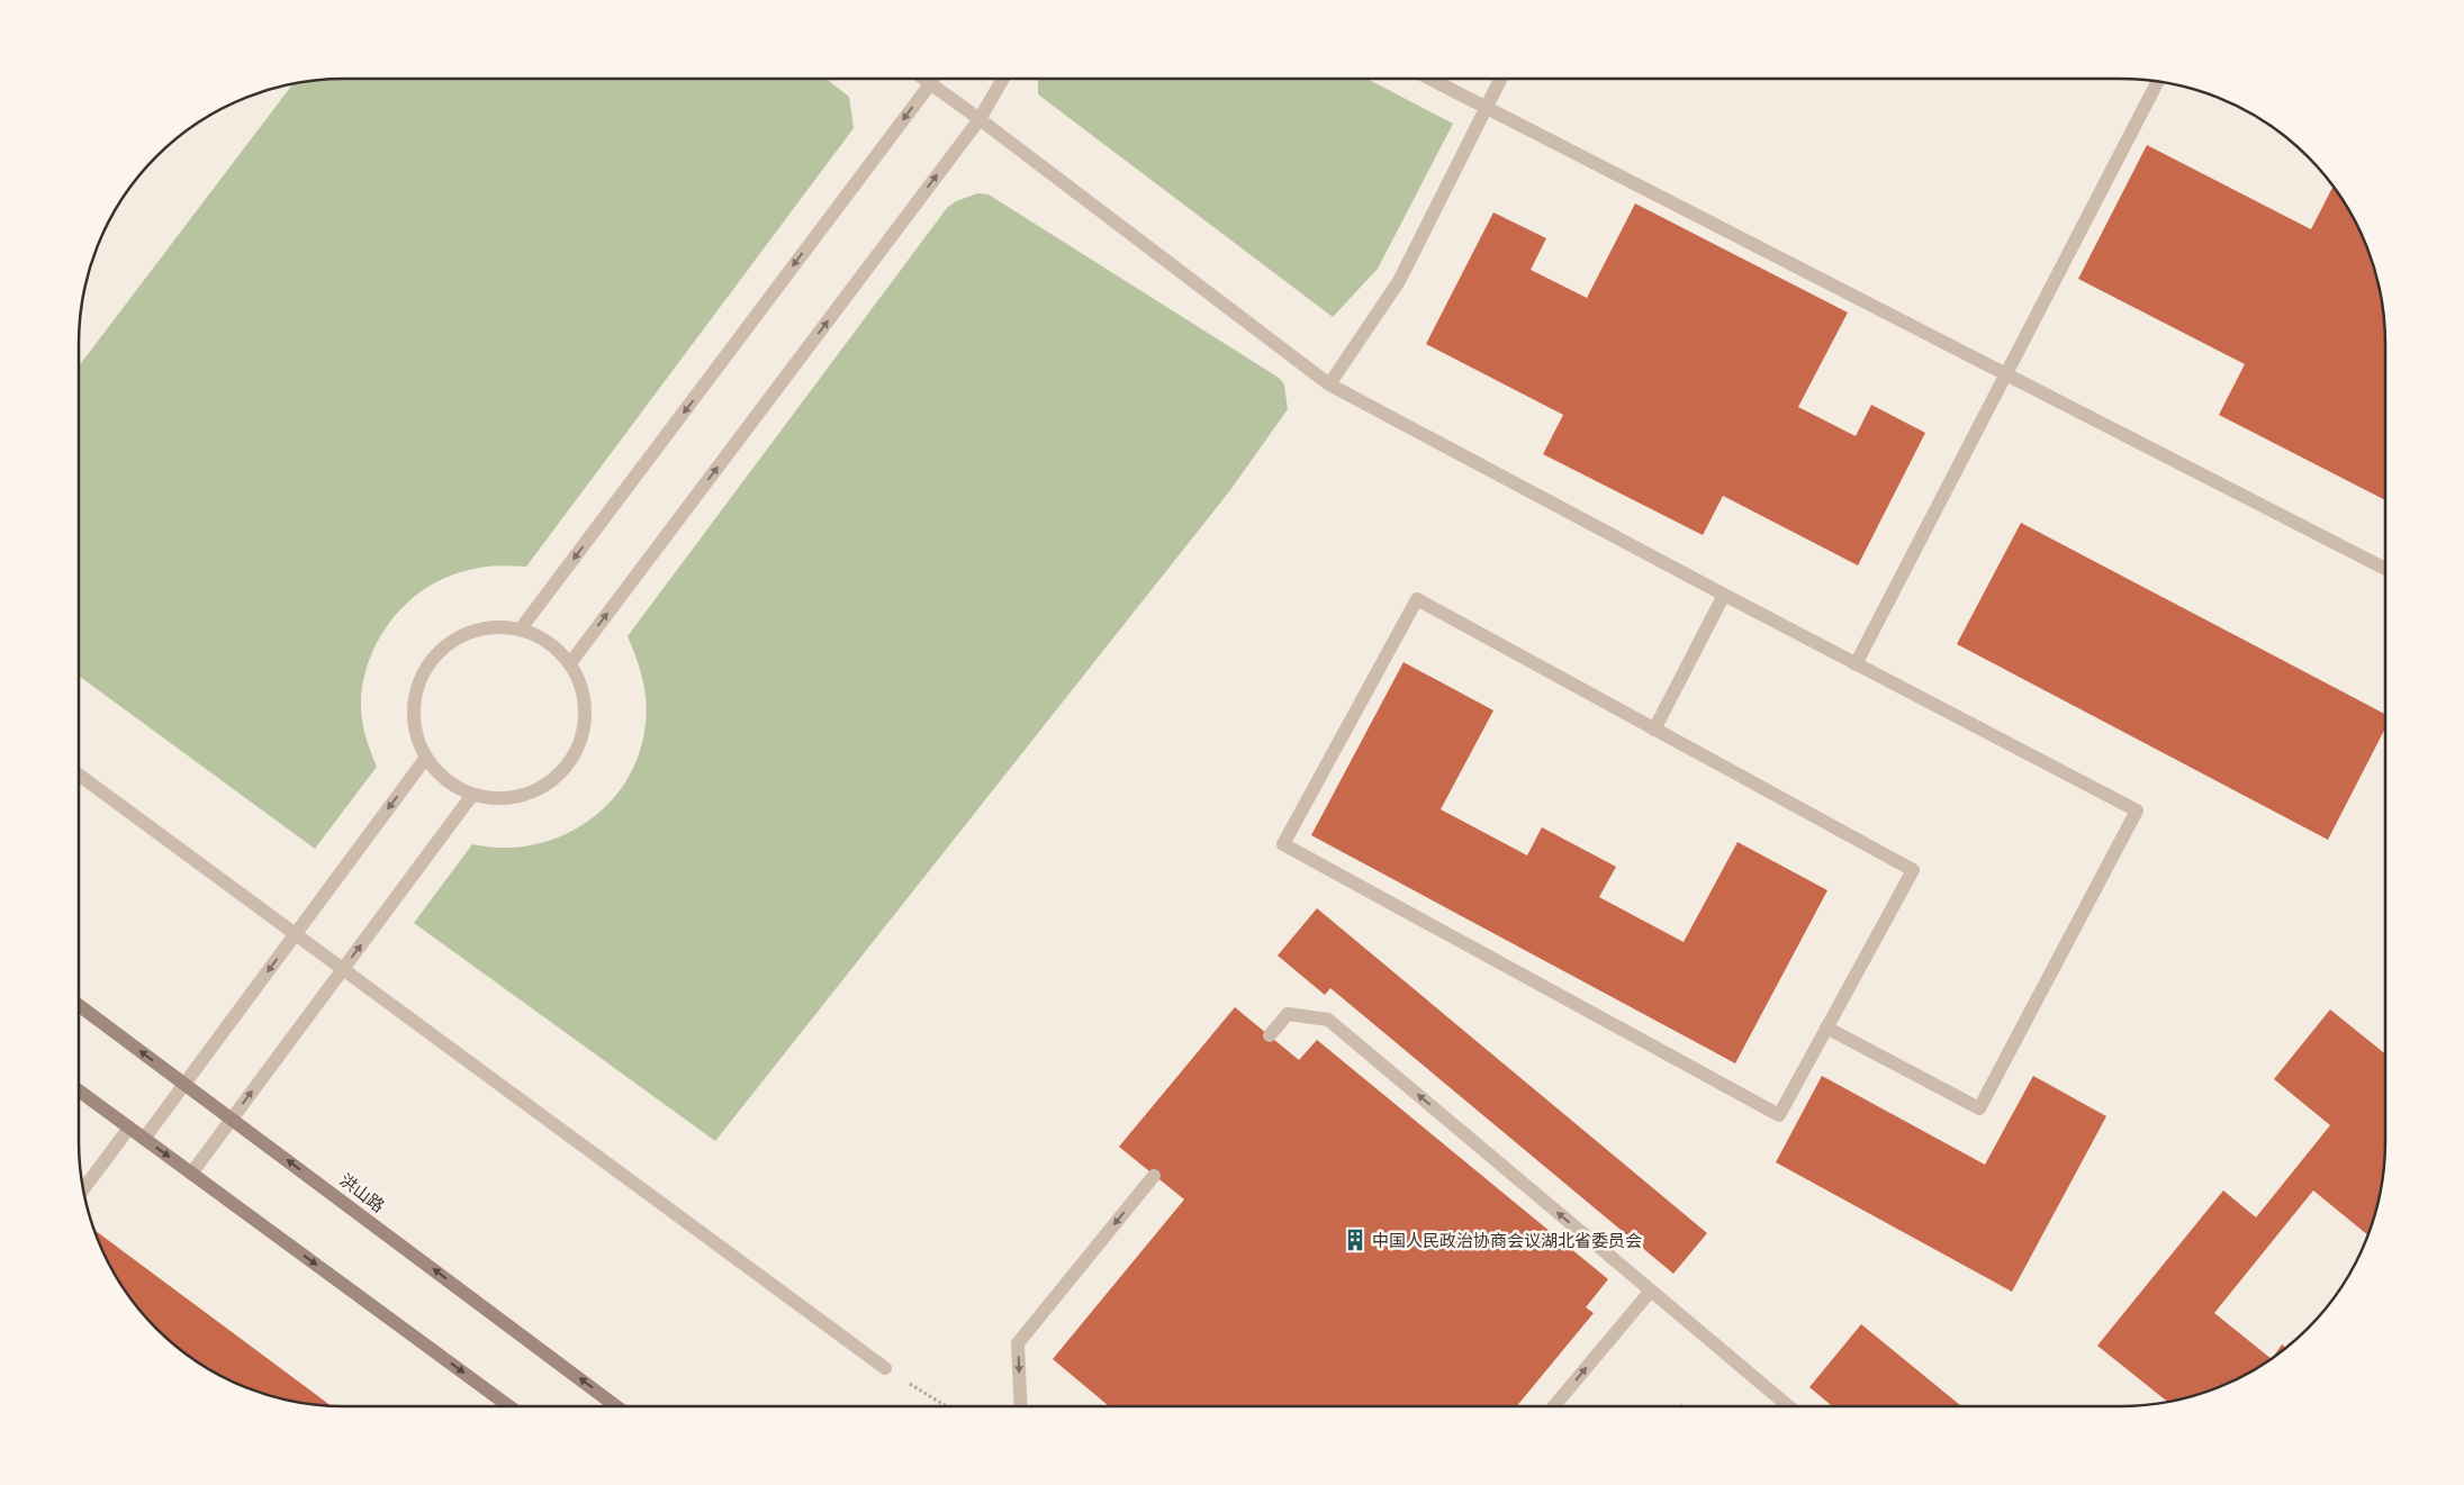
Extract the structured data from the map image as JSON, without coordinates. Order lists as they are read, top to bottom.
{
  "streets": {
    "main road": ["洪山路"]
  },
  "places": {
    "building": ["中国人民政治协商会议湖北省委员会"]
  }
}
